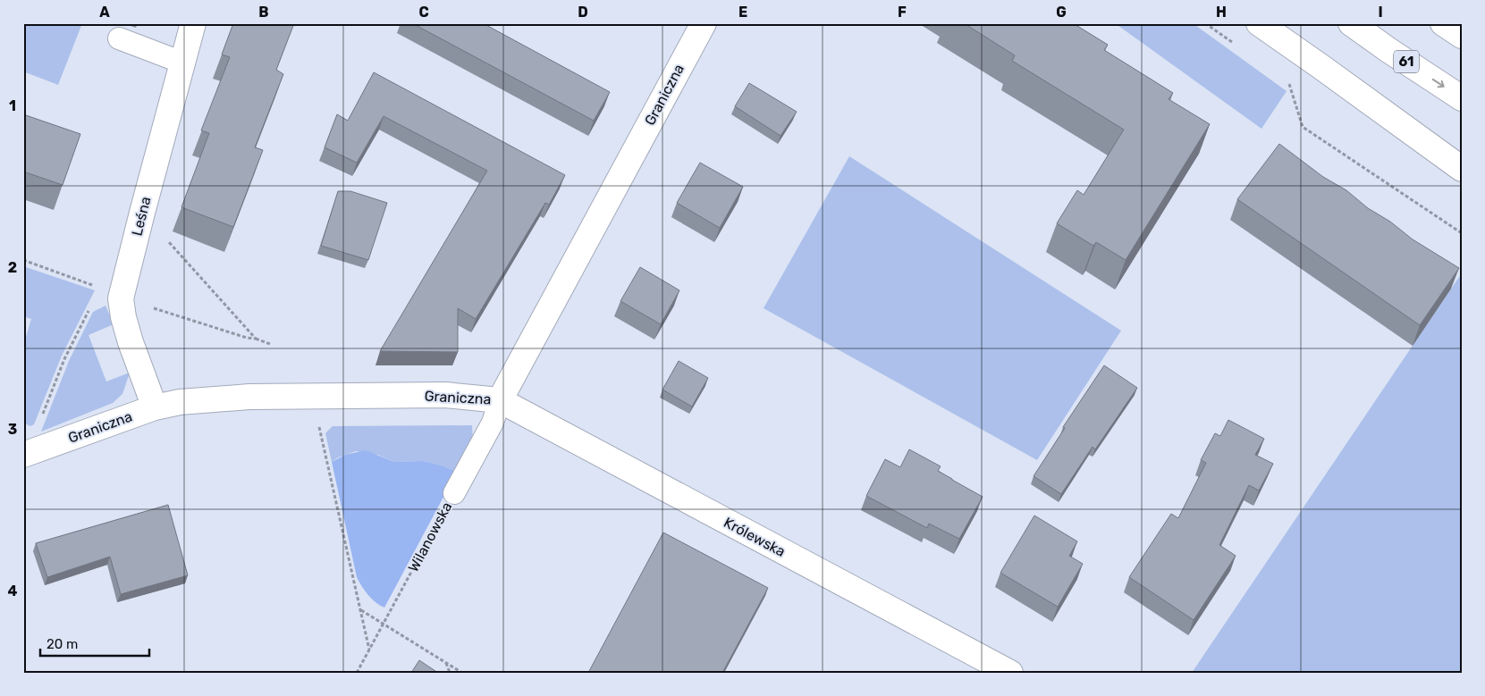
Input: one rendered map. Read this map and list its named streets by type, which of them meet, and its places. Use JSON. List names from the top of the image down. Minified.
{"streets":{"street":["61","Graniczna","Leśna","Królewska"],"lane":["Wilanowska"]},"crossings":[["Graniczna","Leśna"],["Graniczna","Wilanowska"],["Graniczna","Królewska"],["Wilanowska","Królewska"]],"scale_bar":"20 m","grid":{"columns":["A","B","C","D","E","F","G","H","I"],"rows":["1","2","3","4"]}}
